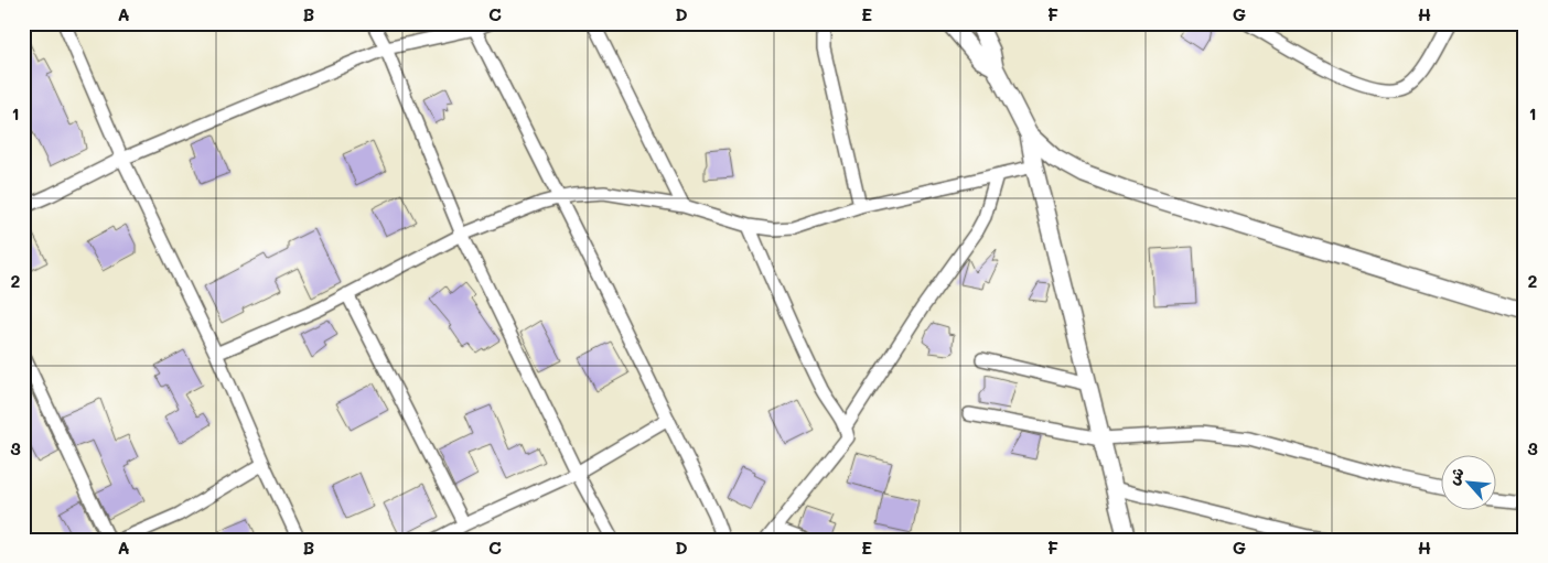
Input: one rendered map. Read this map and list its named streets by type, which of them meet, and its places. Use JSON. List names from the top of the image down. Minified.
{"north":"top left","grid":{"columns":["A","B","C","D","E","F","G","H"],"rows":["1","2","3"]}}
